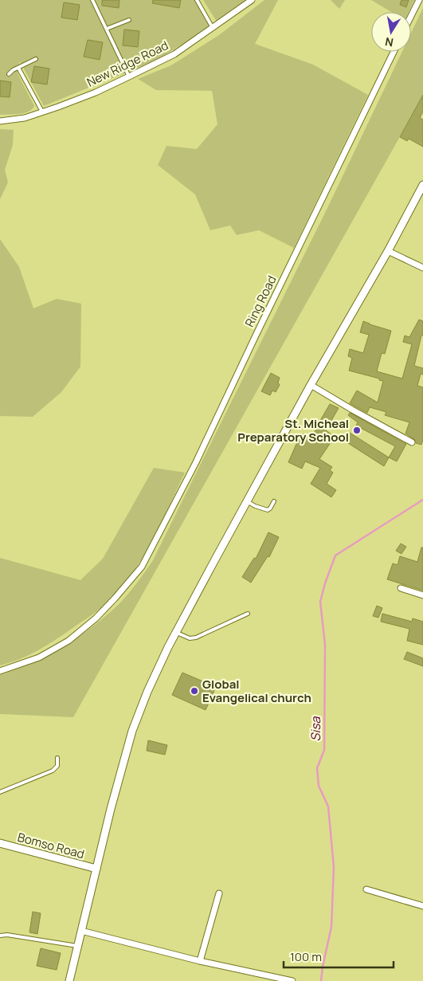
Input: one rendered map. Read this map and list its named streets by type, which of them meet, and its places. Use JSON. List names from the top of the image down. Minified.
{"streets":{"street":["New Ridge Road","Ring Road","Bomso Road"]},"water":["Sisa"],"places":["St. Micheal Preparatory School","Global Evangelical church"],"scale_bar":"100 m","north":"bottom"}
